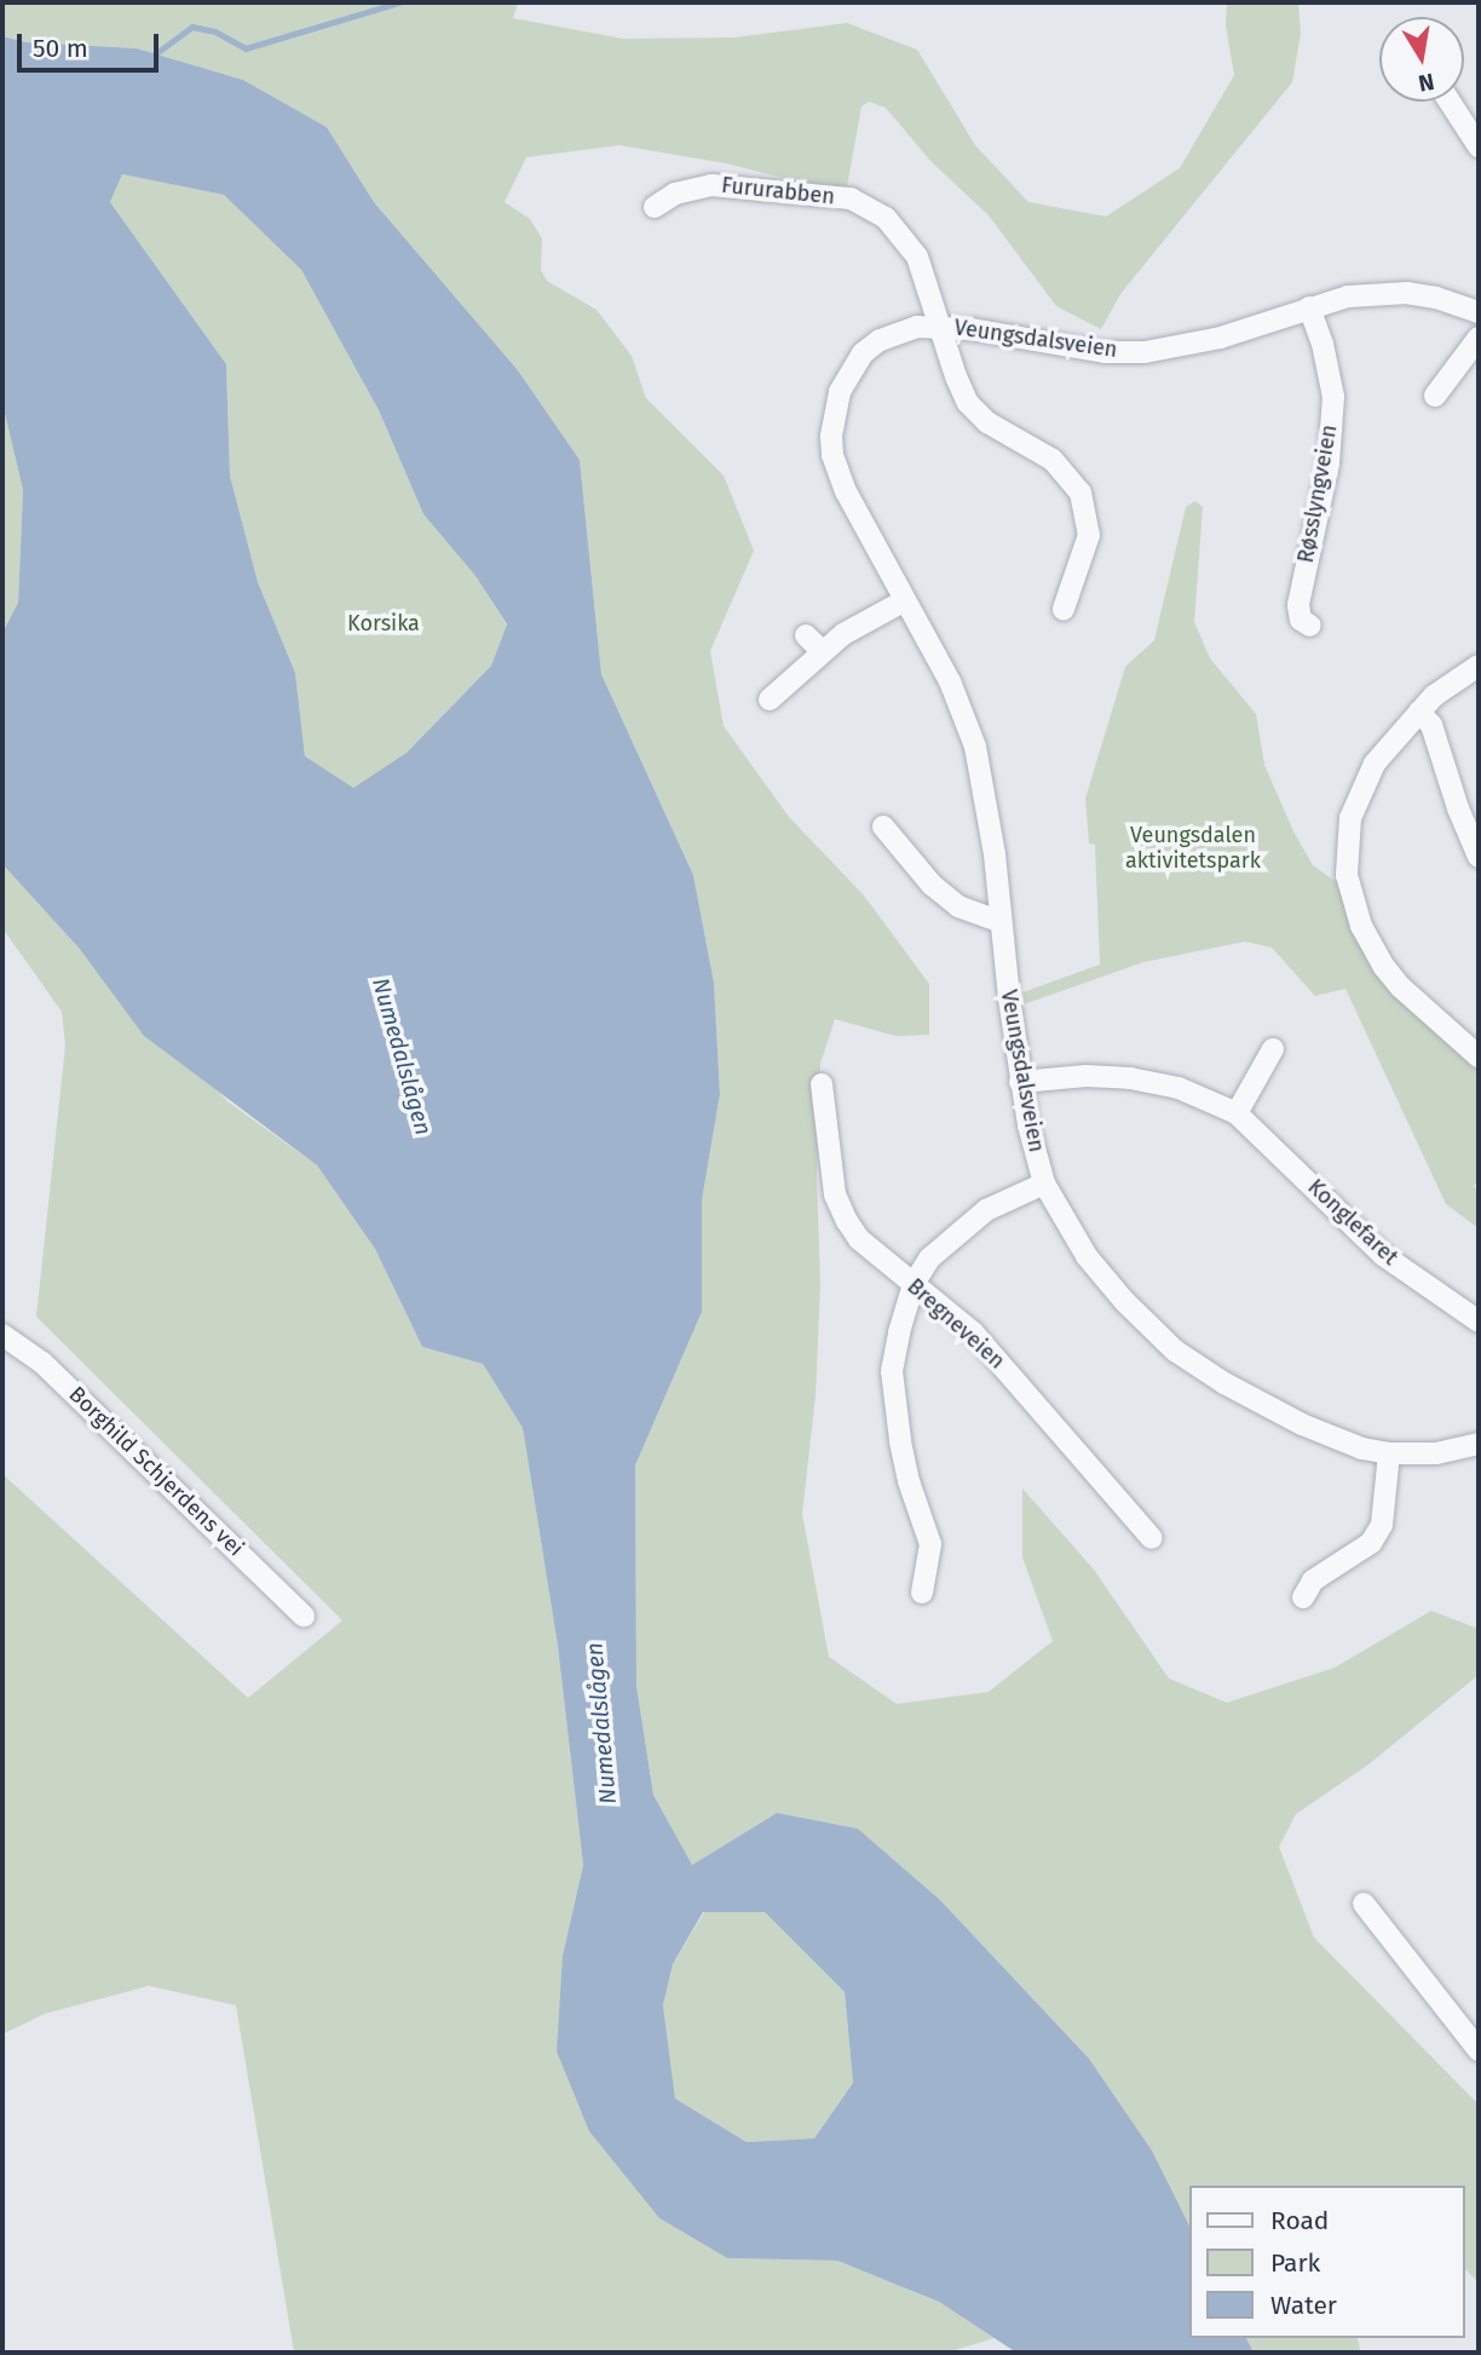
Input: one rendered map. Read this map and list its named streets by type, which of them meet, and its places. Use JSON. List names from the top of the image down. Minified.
{"streets":{"street":["Fururabben","Veungsdalsveien","Røsslyngveien","Konglefaret","Bregneveien","Borghild Schjerdens vei"]},"crossings":[["Fururabben","Veungsdalsveien"],["Veungsdalsveien","Røsslyngveien"],["Veungsdalsveien","Konglefaret"]],"water":["Numedalslågen"],"parks":["Korsika","Veungsdalen aktivitetspark"],"legend":["Road","Park","Water"],"scale_bar":"50 m","north":"bottom"}
